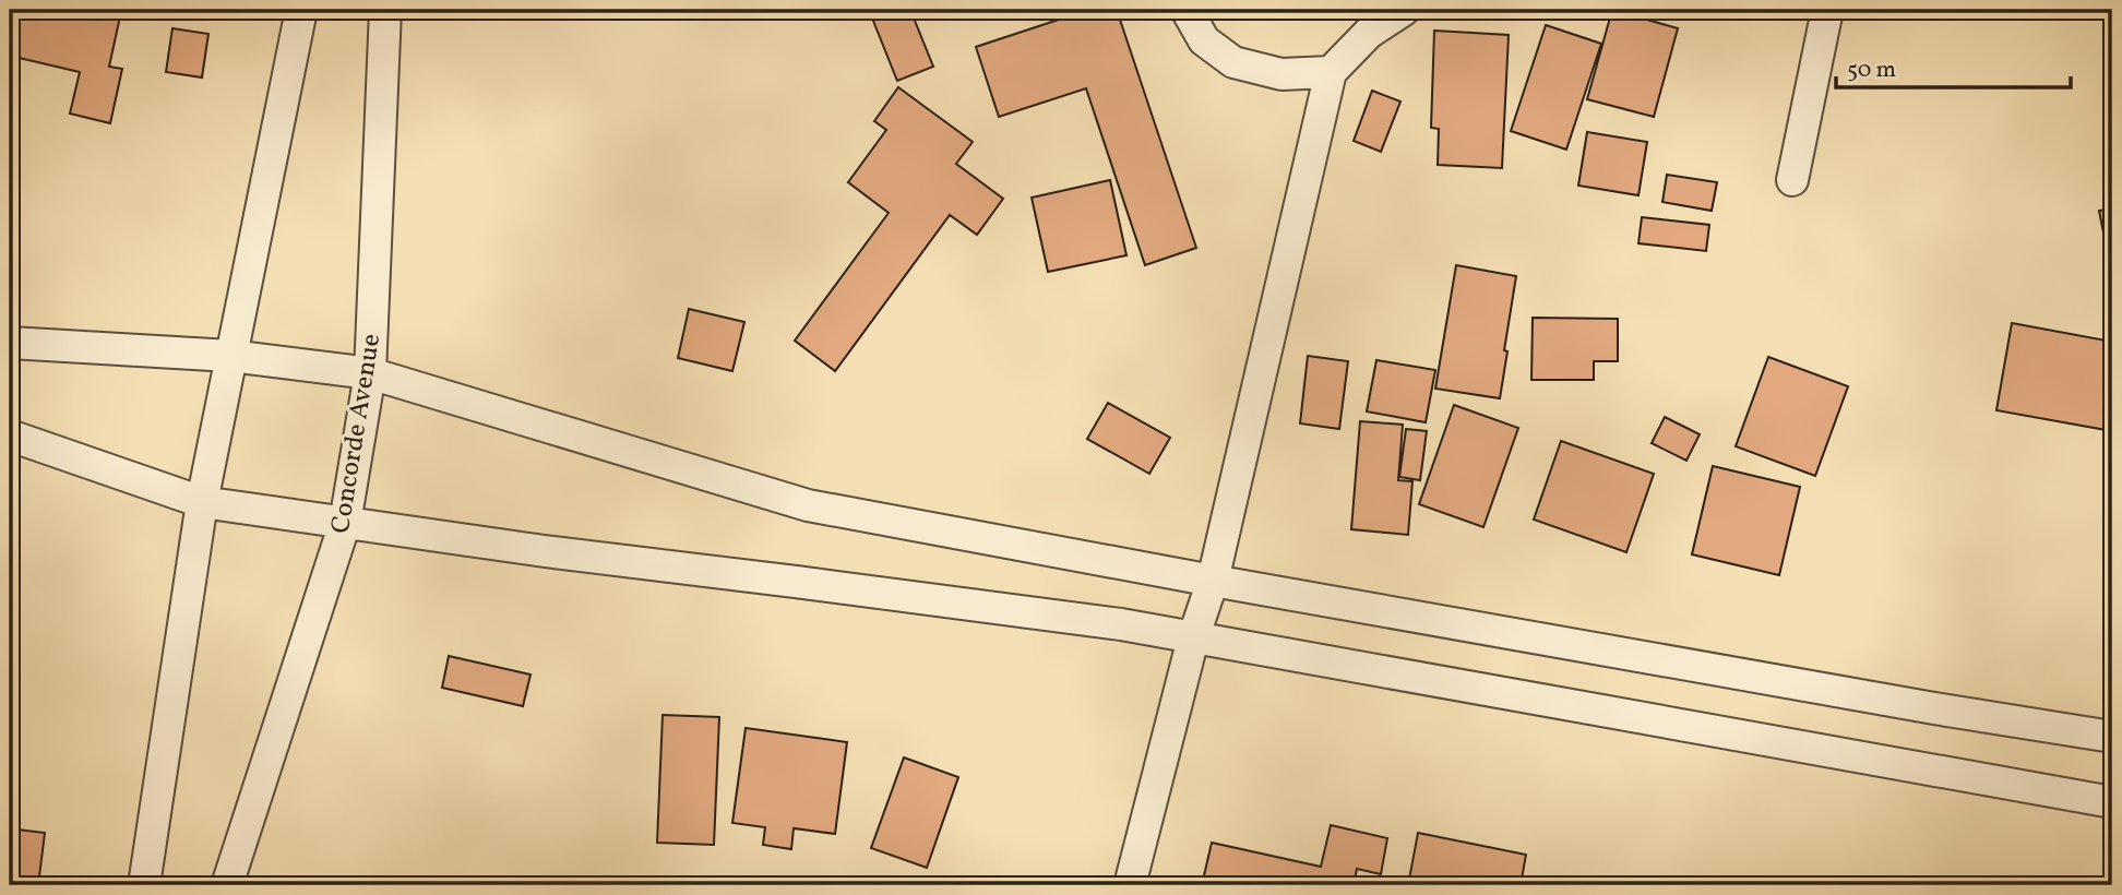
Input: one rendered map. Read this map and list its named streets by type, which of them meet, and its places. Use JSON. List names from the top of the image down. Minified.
{"streets":{"street":["Concorde Avenue"]},"scale_bar":"50 m"}
